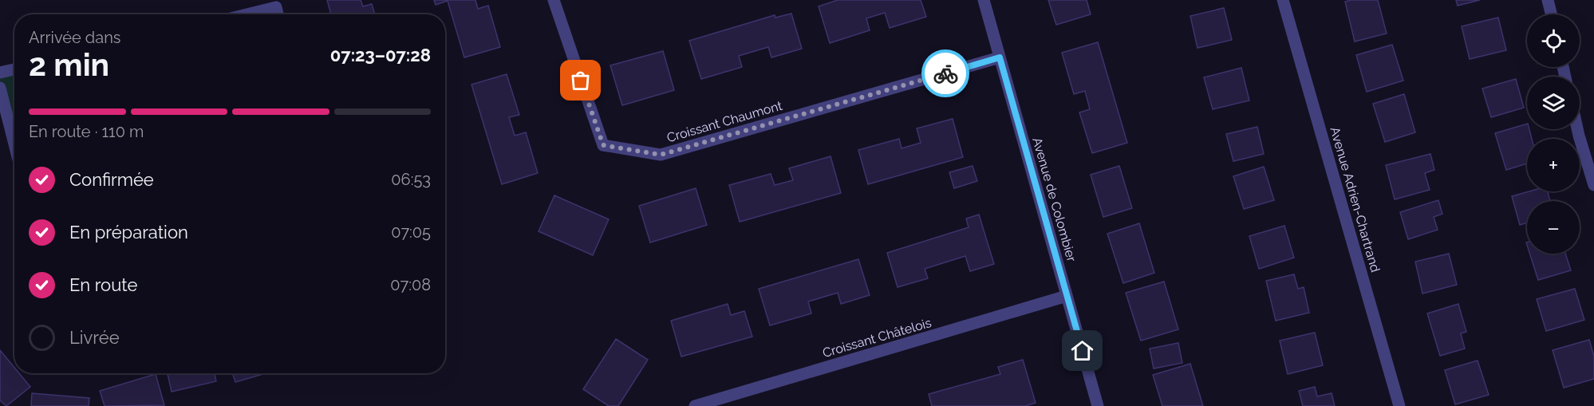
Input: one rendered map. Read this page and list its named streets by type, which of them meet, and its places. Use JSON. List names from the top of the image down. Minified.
{"streets":{"street":["Croissant Chaumont","Avenue de Colombier","Avenue Adrien-Chartrand","Croissant Châtelois"]},"crossings":[["Croissant Chaumont","Avenue de Colombier"],["Avenue de Colombier","Croissant Châtelois"]],"page":{"map_buttons":["+","−"],"heading":["2 min","Arrivée dans","07:23–07:28"],"bar":"En route · 110 m","list":[["Confirmée","06:53"],["En préparation","07:05"],["En route","07:08"],"Livrée"]}}
